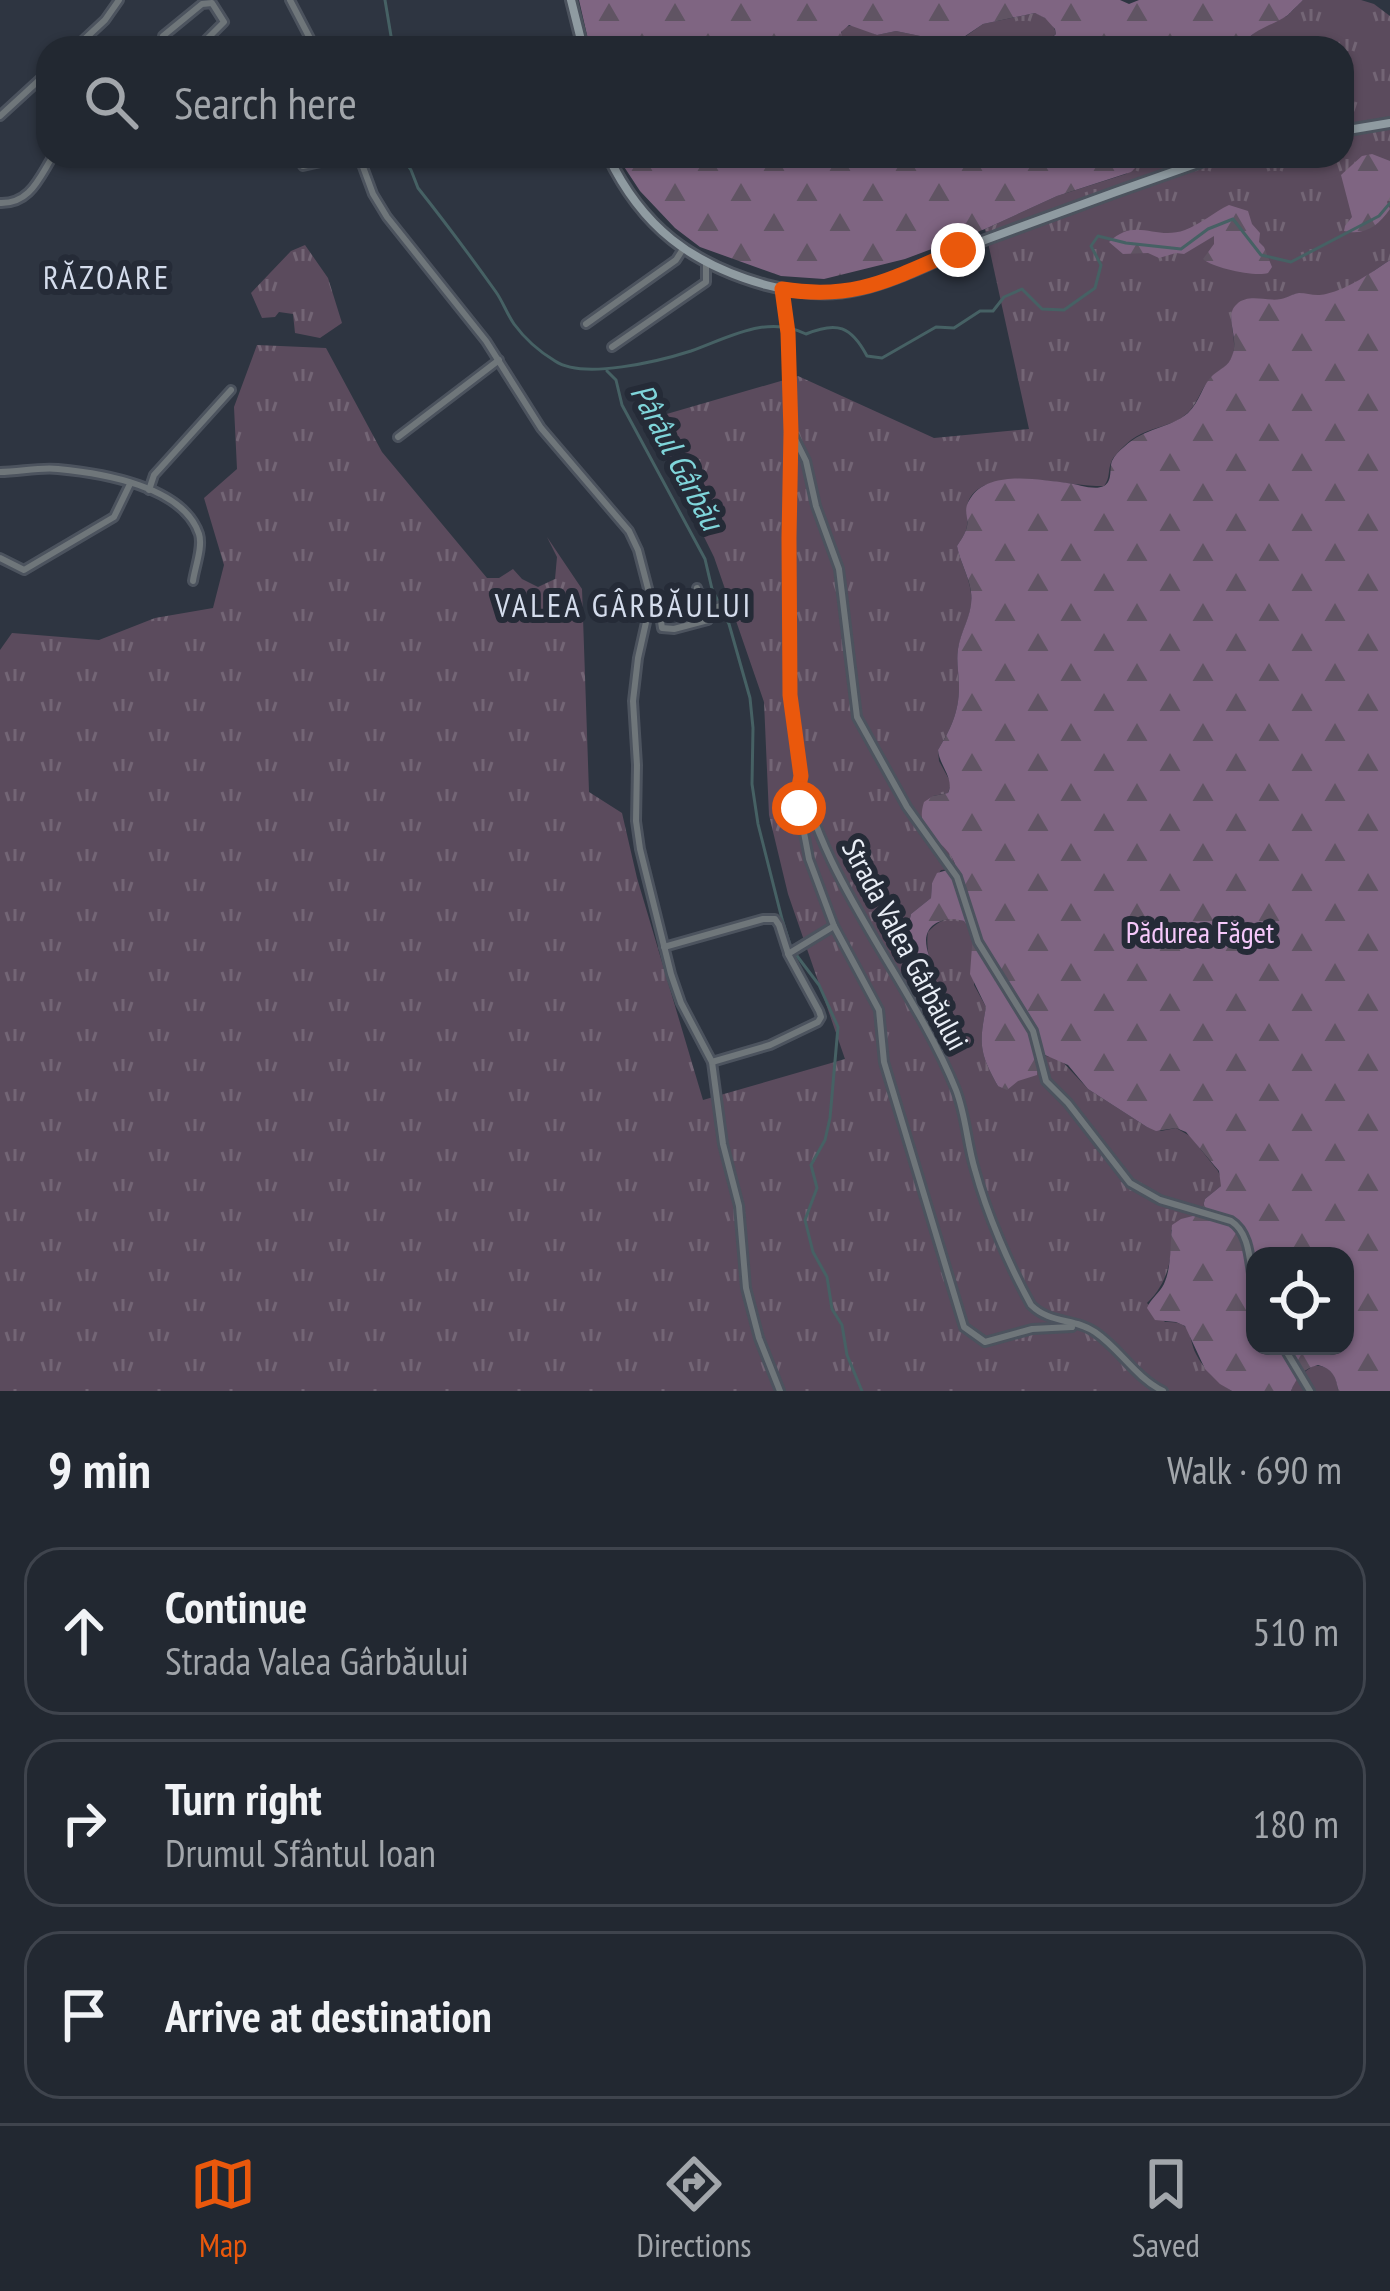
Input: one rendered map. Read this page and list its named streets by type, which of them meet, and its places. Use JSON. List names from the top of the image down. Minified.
{"streets":{"street":["Strada Valea Gârbăului"]},"districts":["RĂZOARE","VALEA GÂRBĂULUI"],"water":["Pârâul Gârbău"],"parks":["Pădurea Făget"],"page":{"search":"Search here","heading":["9 min","Walk · 690 m"],"list":[["Continue","Strada Valea Gârbăului","510 m"],["Turn right","Drumul Sfântul Ioan","180 m"],"Arrive at destination"],"nav":["Map","Directions","Saved"]}}
